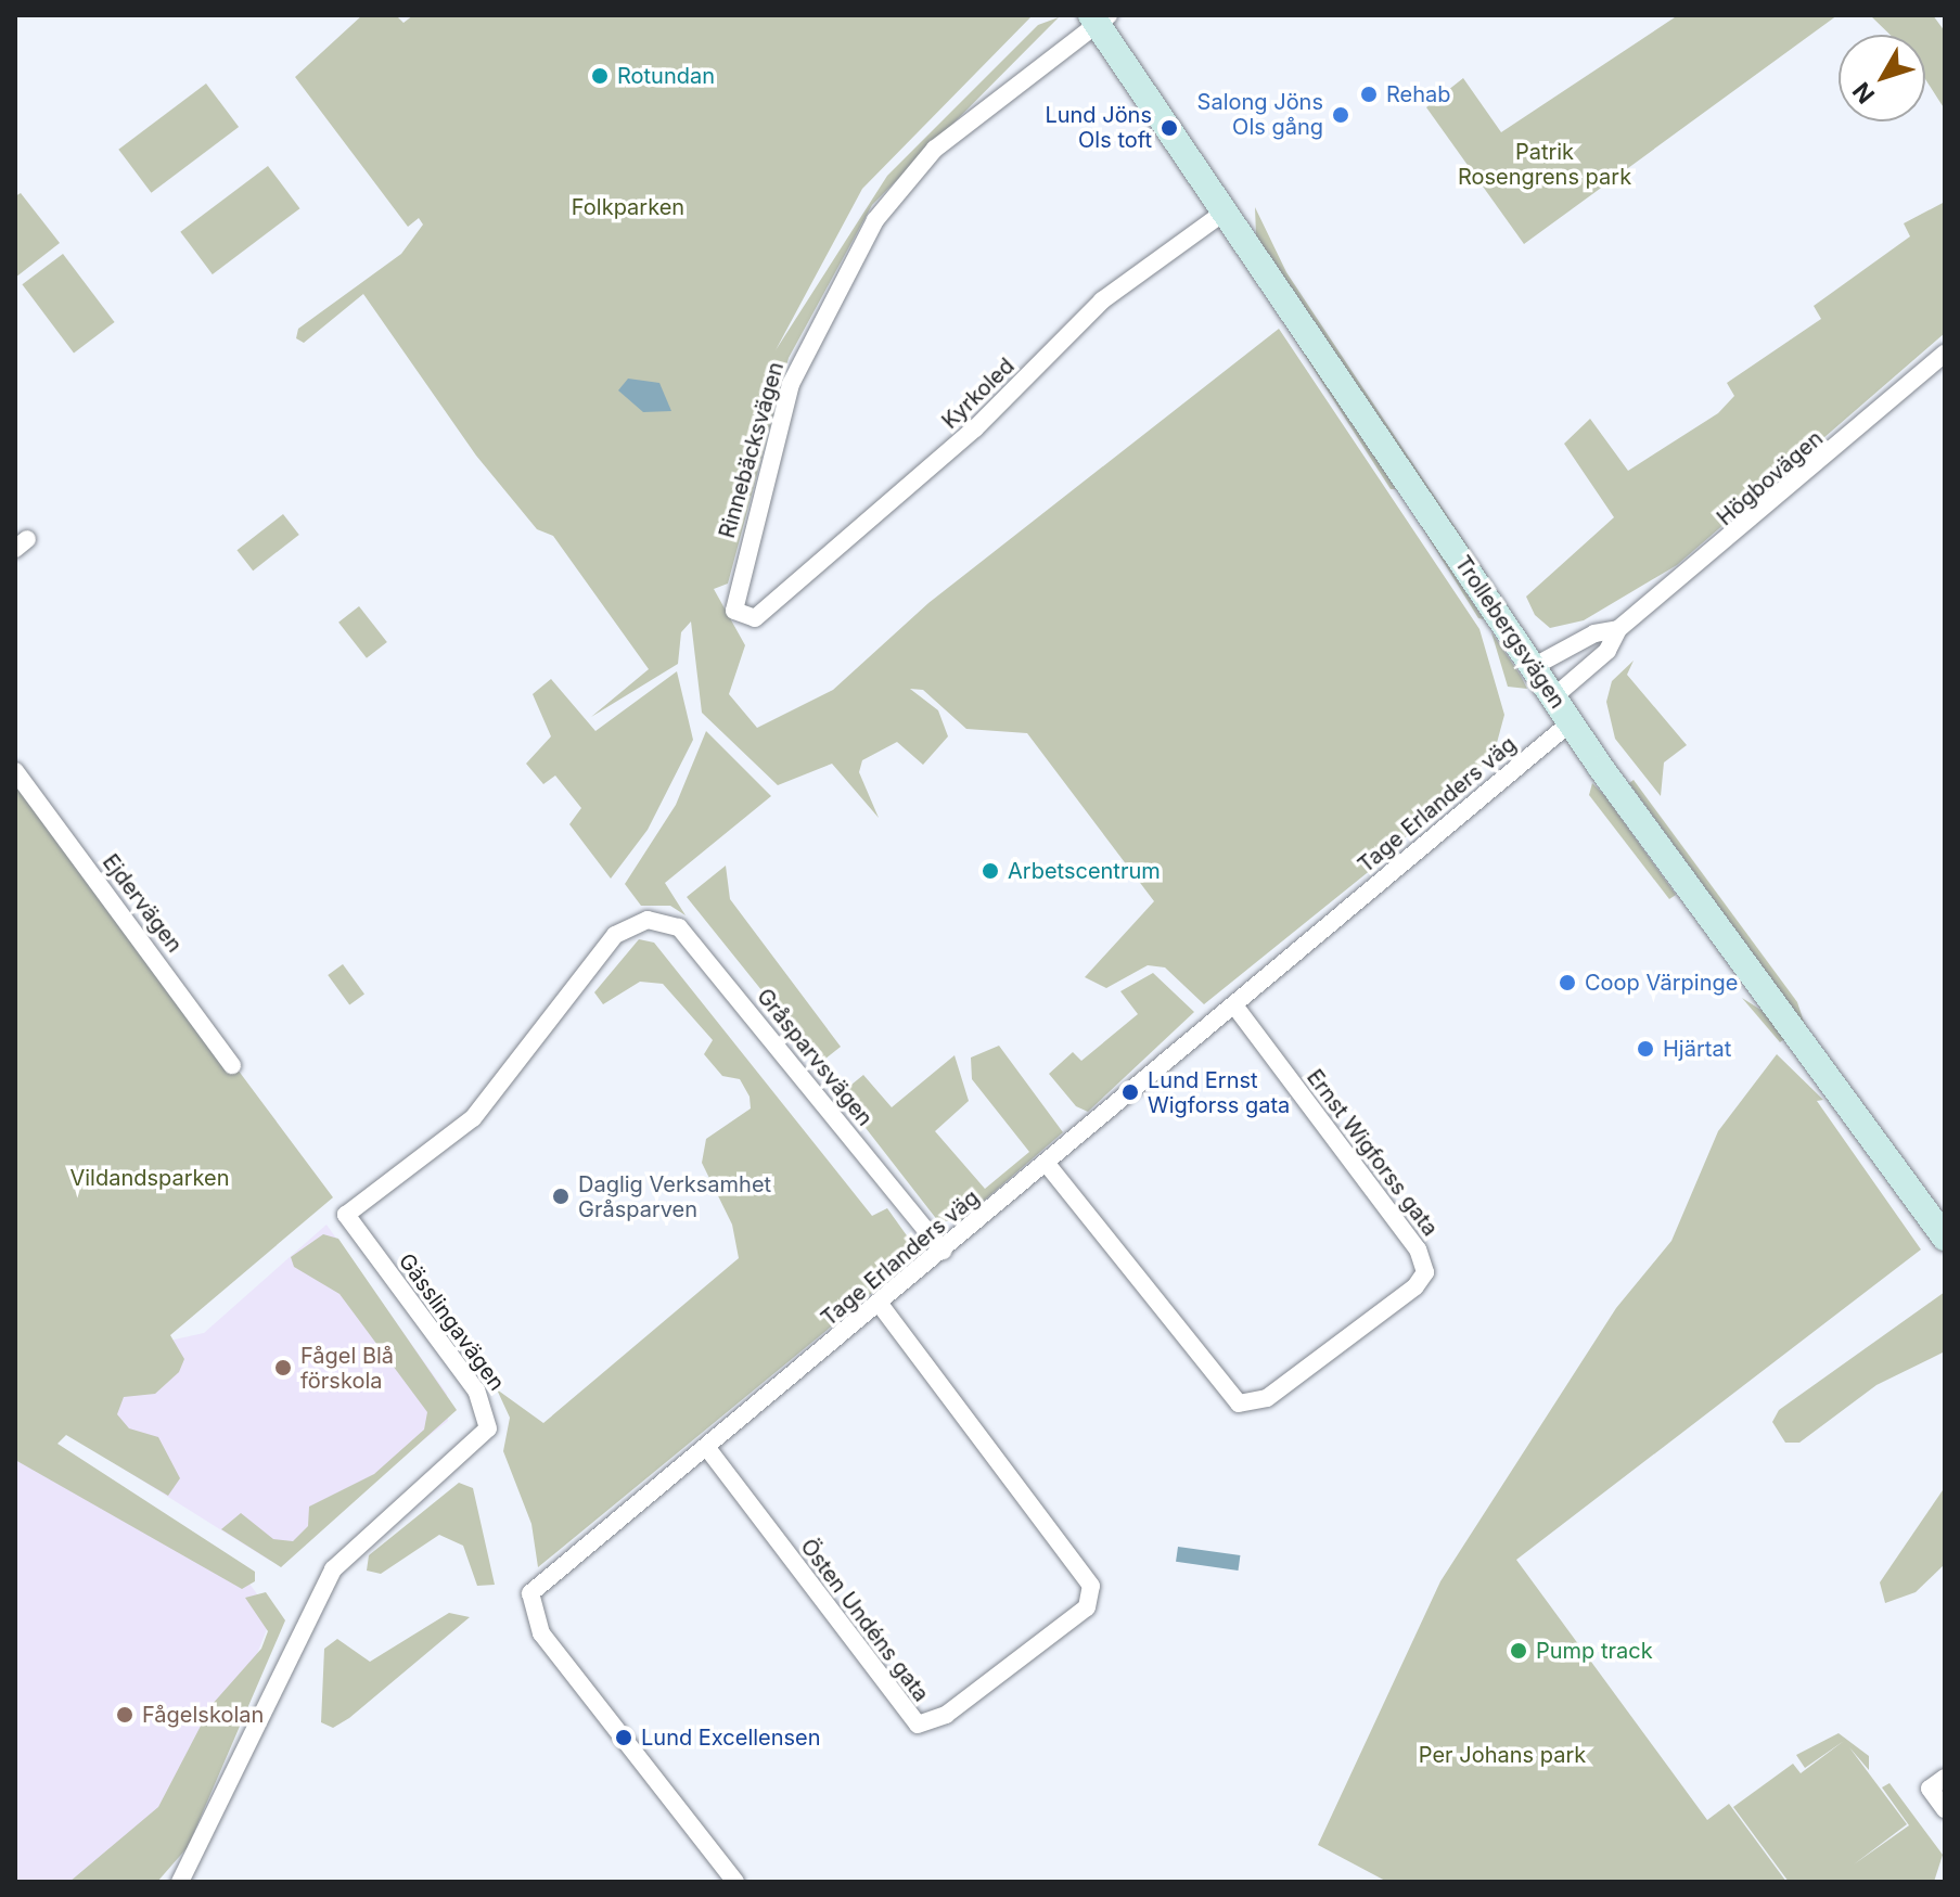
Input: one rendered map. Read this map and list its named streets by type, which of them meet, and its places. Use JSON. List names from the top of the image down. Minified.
{"streets":{"street":["Kyrkoled","Rinnebäcksvägen","Högbovägen","Trollebergsvägen","Tage Erlanders väg","Ejdervägen","Gråsparvsvägen","Ernst Wigforss gata","Gässlingavägen","Östen Undéns gata"]},"crossings":[["Kyrkoled","Rinnebäcksvägen"],["Kyrkoled","Trollebergsvägen"],["Rinnebäcksvägen","Trollebergsvägen"],["Högbovägen","Trollebergsvägen"],["Trollebergsvägen","Tage Erlanders väg"],["Tage Erlanders väg","Gråsparvsvägen"],["Tage Erlanders väg","Ernst Wigforss gata"],["Tage Erlanders väg","Östen Undéns gata"],["Gråsparvsvägen","Gässlingavägen"]],"parks":["Patrik Rosengrens park","Folkparken","Vildandsparken","Per Johans park"],"places":["Rotundan","Rehab","Salong Jöns Ols gång","Lund Jöns Ols toft","Arbetscentrum","Coop Värpinge","Hjärtat","Lund Ernst Wigforss gata","Daglig Verksamhet Gråsparven","Fågel Blå förskola","Pump track","Fågelskolan","Lund Excellensen"],"north":"bottom left"}
